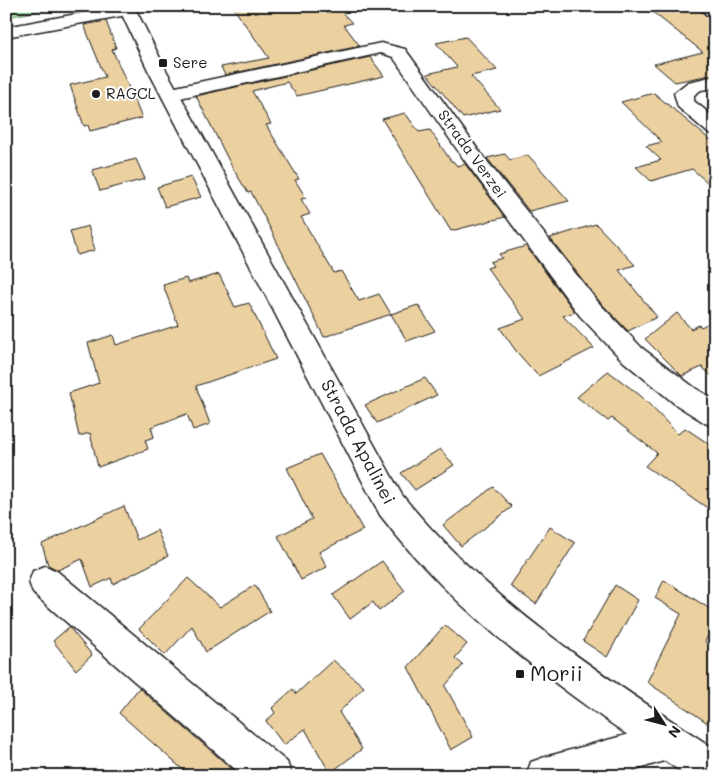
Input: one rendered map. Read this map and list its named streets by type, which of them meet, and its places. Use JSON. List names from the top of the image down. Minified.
{"streets":{"street":["Strada Verzei","Strada Apalinei"]},"crossings":[["Strada Verzei","Strada Apalinei"]],"places":{"transit":["Sere","Morii"],"other":["RAGCL"]},"north":"bottom right"}
